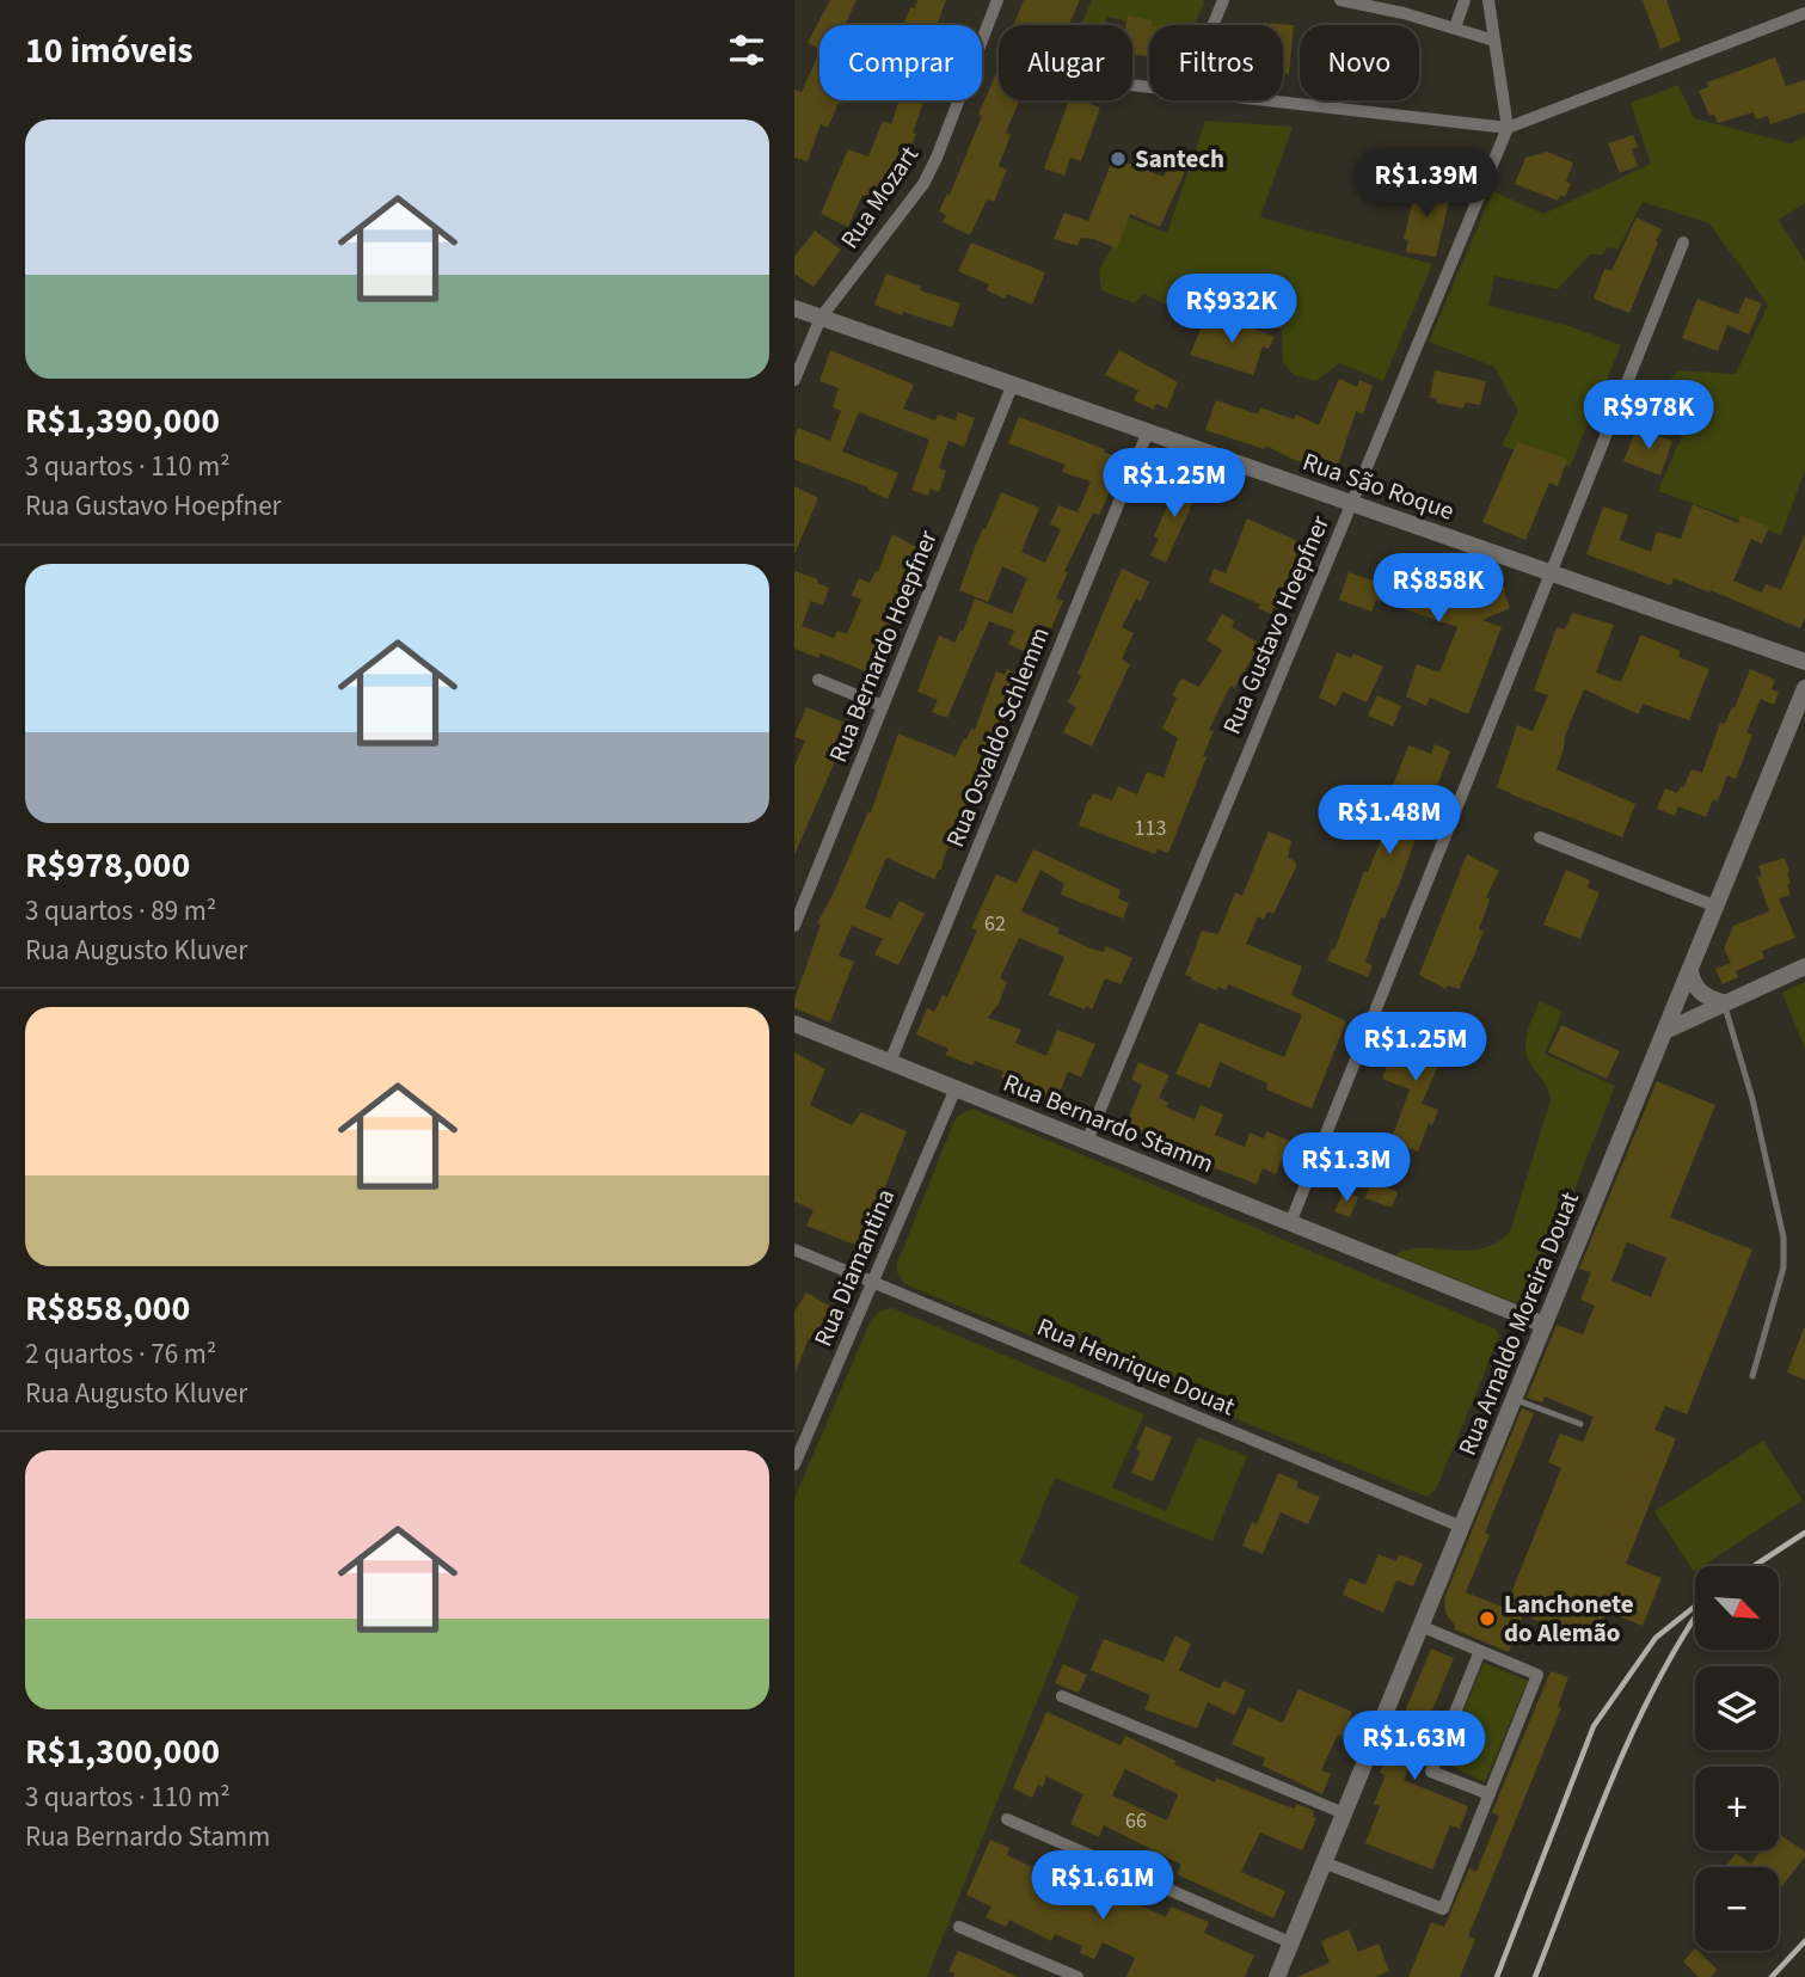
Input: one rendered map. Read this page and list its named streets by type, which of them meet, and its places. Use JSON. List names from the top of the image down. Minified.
{"streets":{"street":["Rua Mozart","Rua São Roque","Rua Gustavo Hoepfner","Rua Bernardo Hoepfner","Rua Osvaldo Schlemm","Rua Bernardo Stamm","Rua Diamantina","Rua Arnaldo Moreira Douat","Rua Henrique Douat"]},"crossings":[["Rua Mozart","Rua São Roque"],["Rua São Roque","Rua Gustavo Hoepfner"],["Rua São Roque","Rua Bernardo Hoepfner"],["Rua São Roque","Rua Osvaldo Schlemm"],["Rua Gustavo Hoepfner","Rua Bernardo Stamm"],["Rua Osvaldo Schlemm","Rua Bernardo Stamm"],["Rua Bernardo Stamm","Rua Diamantina"],["Rua Bernardo Stamm","Rua Arnaldo Moreira Douat"],["Rua Diamantina","Rua Henrique Douat"],["Rua Arnaldo Moreira Douat","Rua Henrique Douat"]],"places":["Santech","Lanchonete do Alemão"],"house_numbers":["113","62","66"],"north":"bottom right","page":{"heading":"10 imóveis","chip":["Comprar","Alugar","Filtros","Novo"],"list":[{"name":"R$1,390,000","note":"3 quartos · 110 m² · Rua Gustavo Hoepfner"},{"name":"R$978,000","note":"3 quartos · 89 m² · Rua Augusto Kluver"},{"name":"R$858,000","note":"2 quartos · 76 m² · Rua Augusto Kluver"},{"name":"R$1,300,000","note":"3 quartos · 110 m² · Rua Bernardo Stamm"}],"price":["R$1.39M","R$932K","R$978K","R$1.25M","R$858K","R$1.48M","R$1.25M","R$1.3M","R$1.63M","R$1.61M"],"map_buttons":["+","−"]}}
